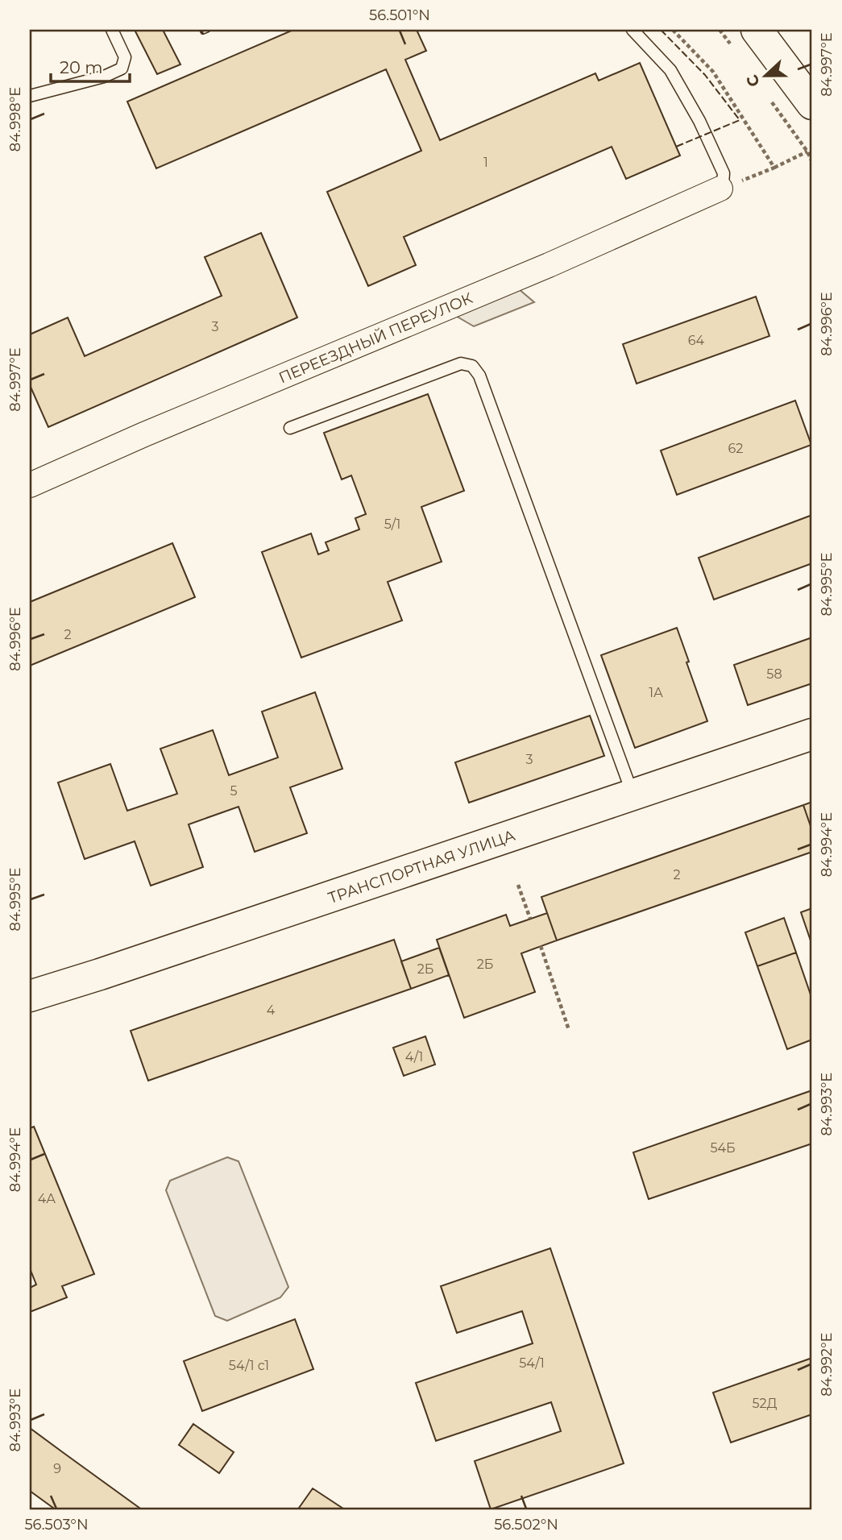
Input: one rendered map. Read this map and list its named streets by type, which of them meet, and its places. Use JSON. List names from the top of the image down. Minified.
{"streets":{"street":["ПЕРЕЕЗДНЫЙ ПЕРЕУЛОК","ТРАНСПОРТНАЯ УЛИЦА"]},"house_numbers":["1","3","64","62","5/1","2","58","1А","3","5","2","2Б","2Б","4","4/1","54Б","4А","54/1","54/1 с1","52Д","9"],"scale_bar":"20 m","north":"left","coordinates":["56.501°N","84.997°E","84.998°E","84.996°E","84.995°E","84.994°E","84.993°E","84.992°E","56.503°N","56.502°N"]}
